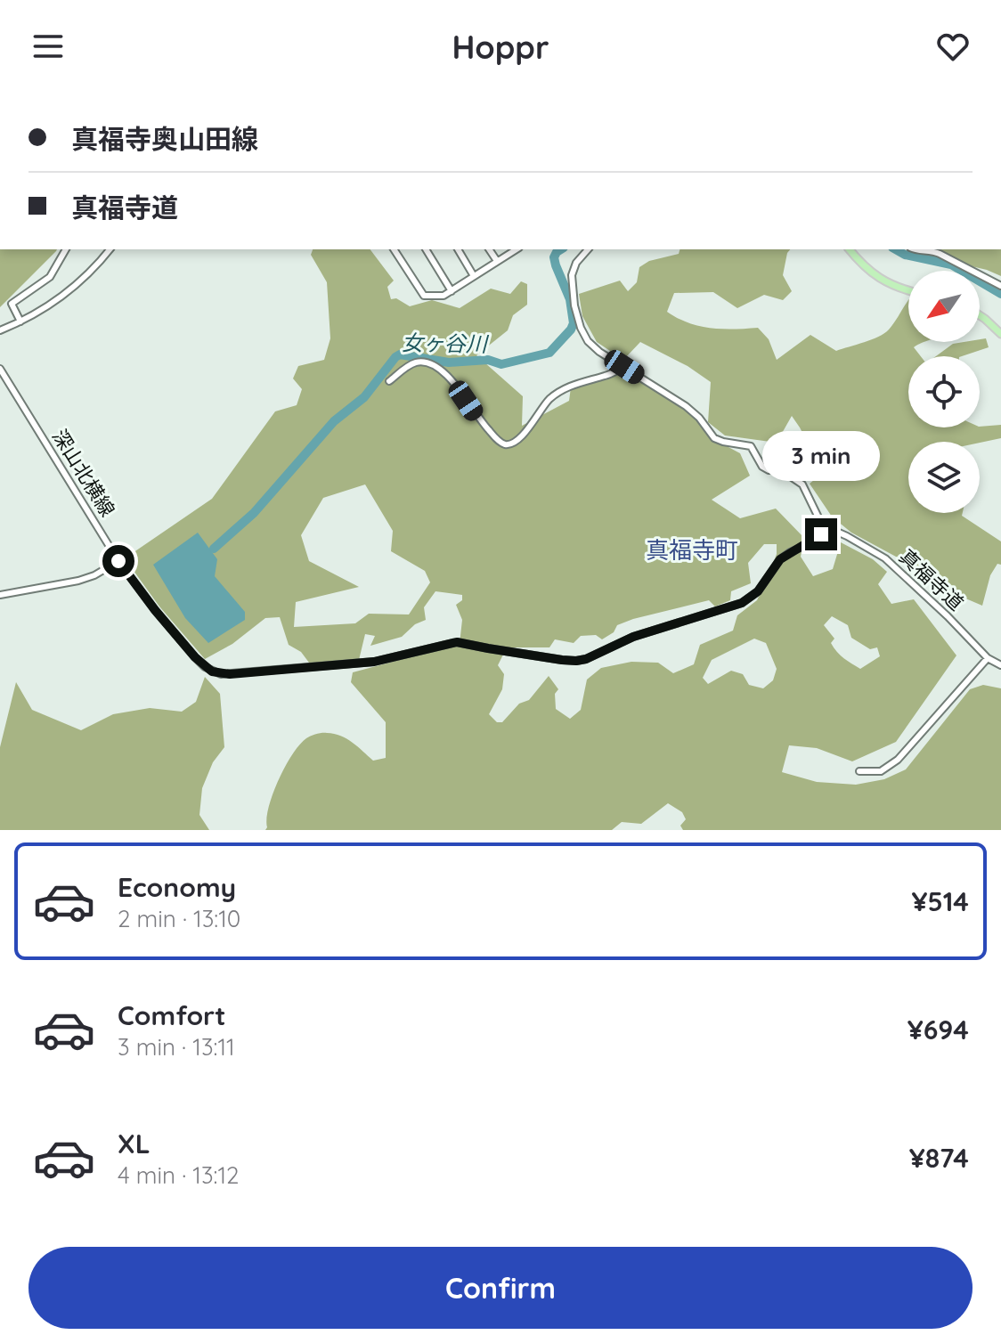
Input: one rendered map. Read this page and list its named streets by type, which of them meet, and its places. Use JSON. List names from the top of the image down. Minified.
{"streets":{"street":["深山北横線","真福寺道"]},"crossings":[["深山北横線","真福寺道"]],"districts":["真福寺町"],"water":["女ヶ谷川"],"north":"bottom left","page":{"header":"Hoppr","banner":["真福寺奥山田線","真福寺道"],"bubble":"3 min","list":[{"name":"Economy","note":"2 min · 13:10","value":"¥514"},{"name":"Comfort","note":"3 min · 13:11","value":"¥694"},{"name":"XL","note":"4 min · 13:12","value":"¥874"}],"buttons":"Confirm"}}
